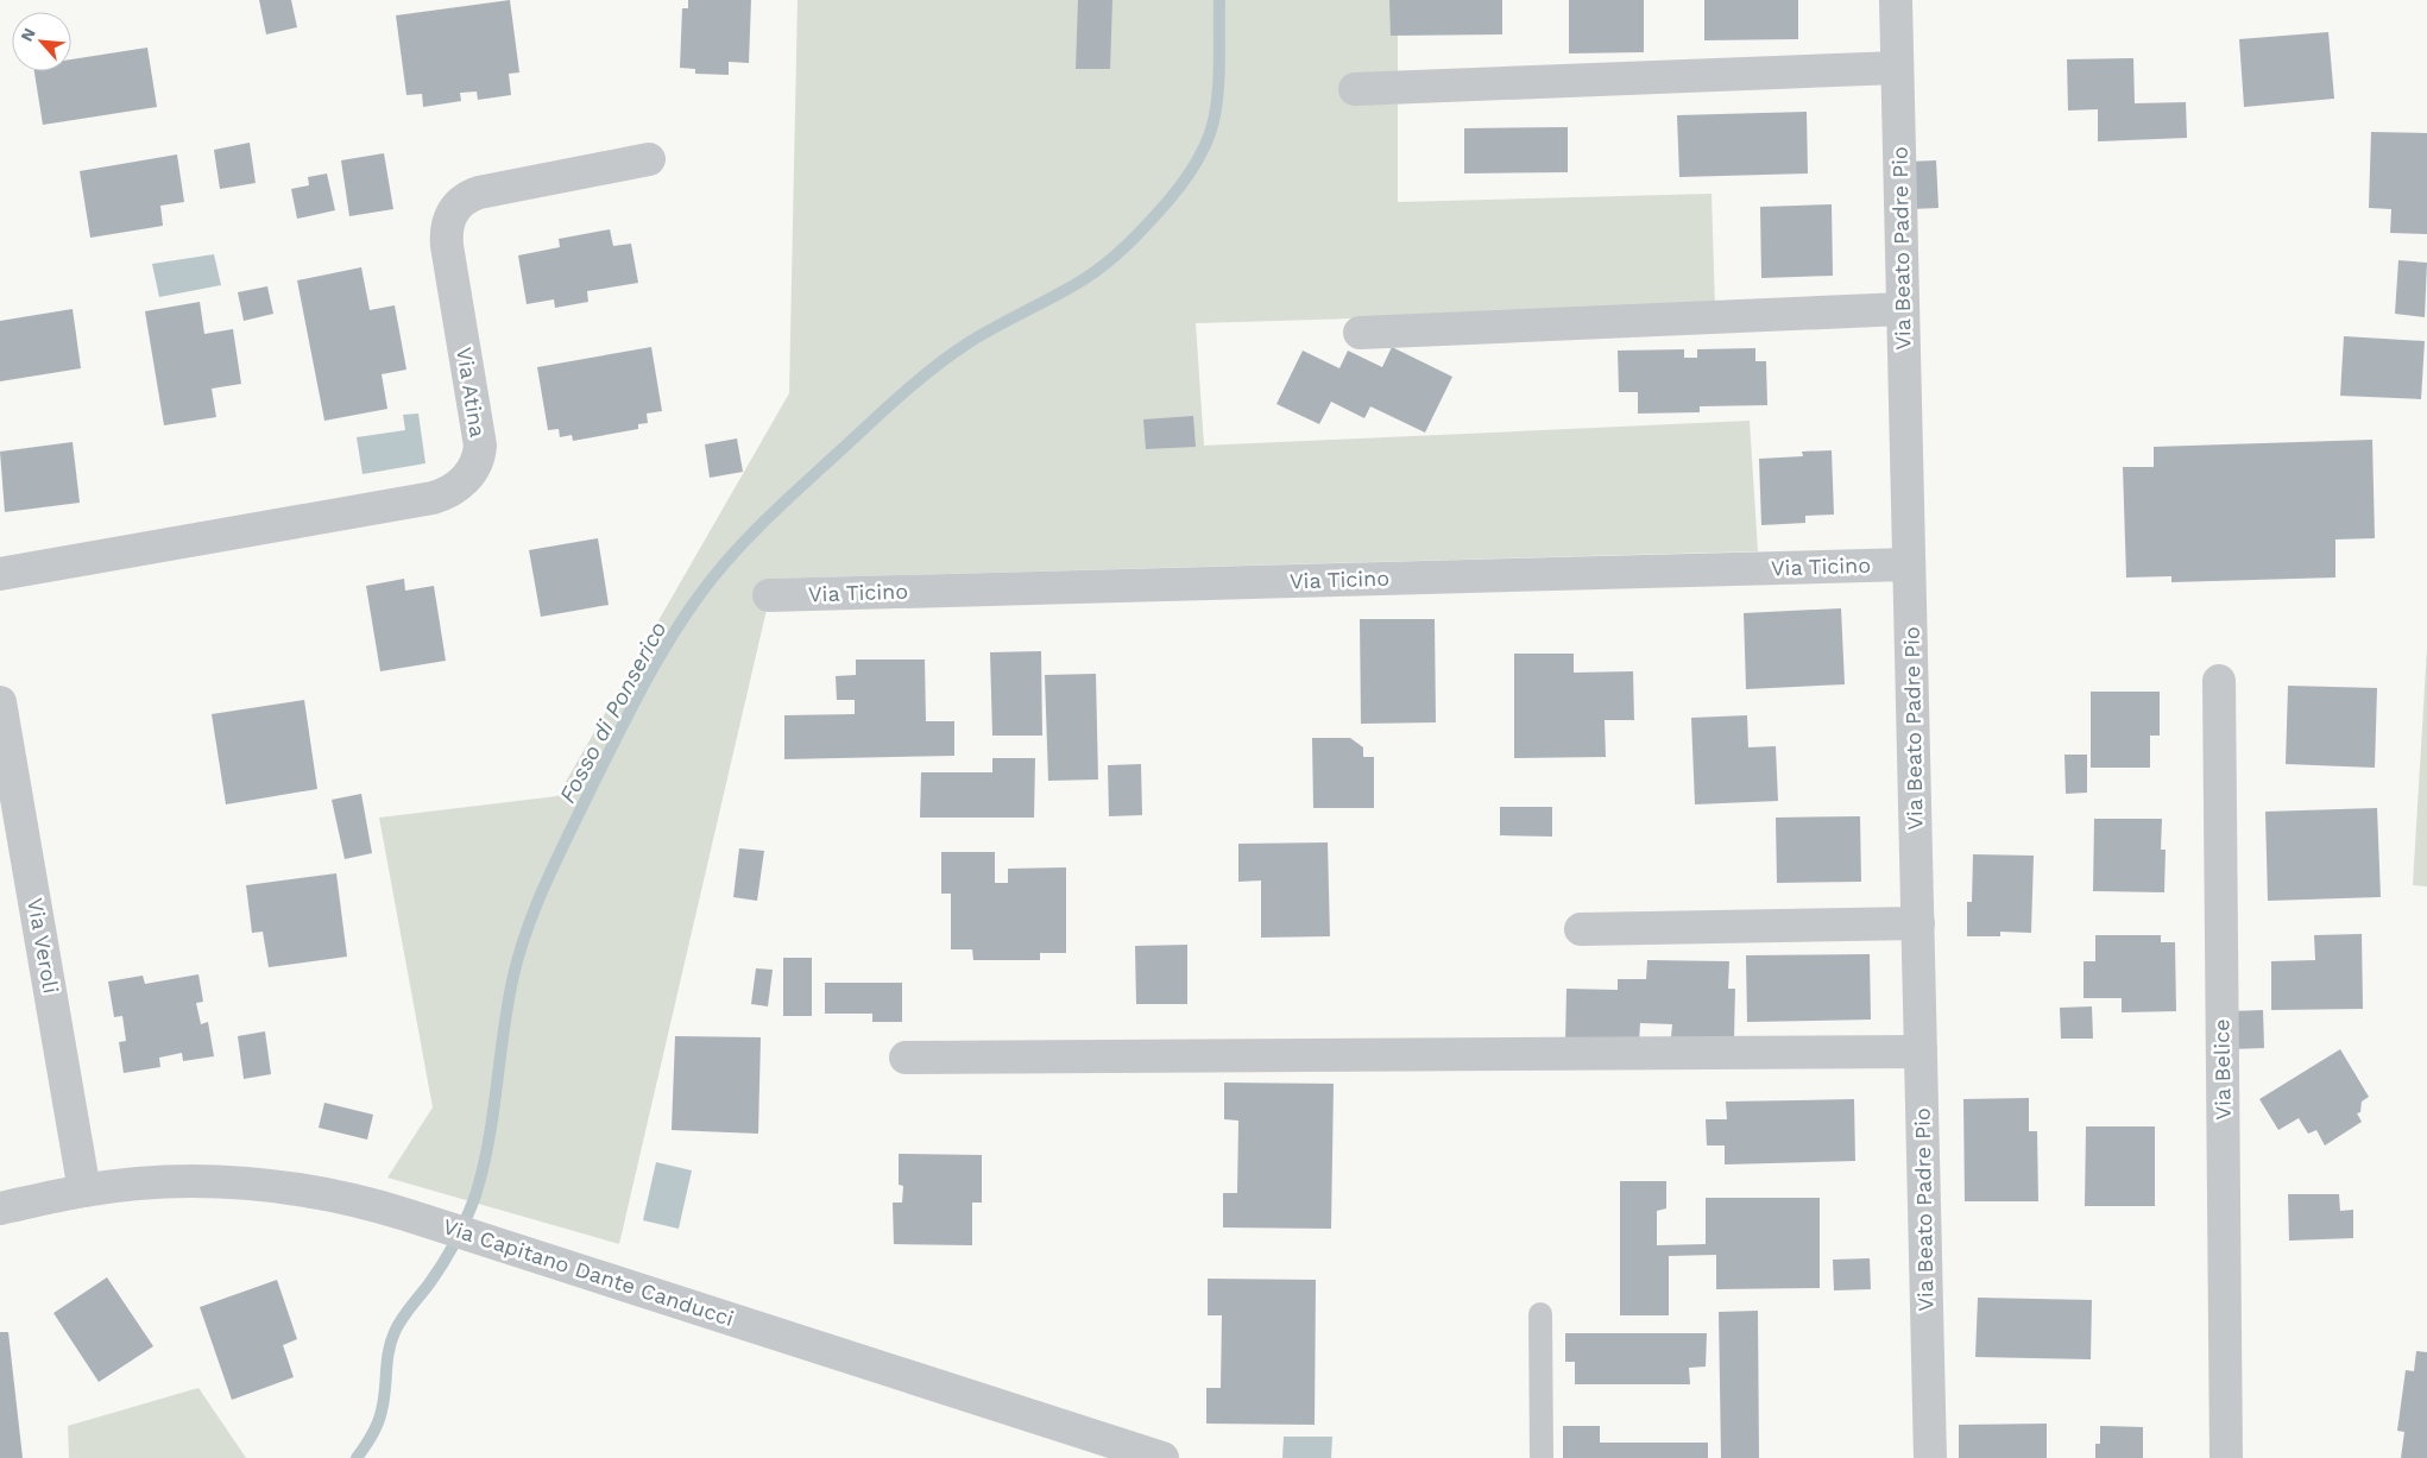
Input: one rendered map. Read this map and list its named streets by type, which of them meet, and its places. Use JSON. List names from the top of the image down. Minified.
{"streets":{"street":["Via Beato Padre Pio","Via Atina","Via Ticino","Via Veroli","Via Belice","Via Capitano Dante Canducci"]},"crossings":[["Via Beato Padre Pio","Via Ticino"],["Via Veroli","Via Capitano Dante Canducci"]],"water":["Fosso di Ponserico"],"north":"top left"}
